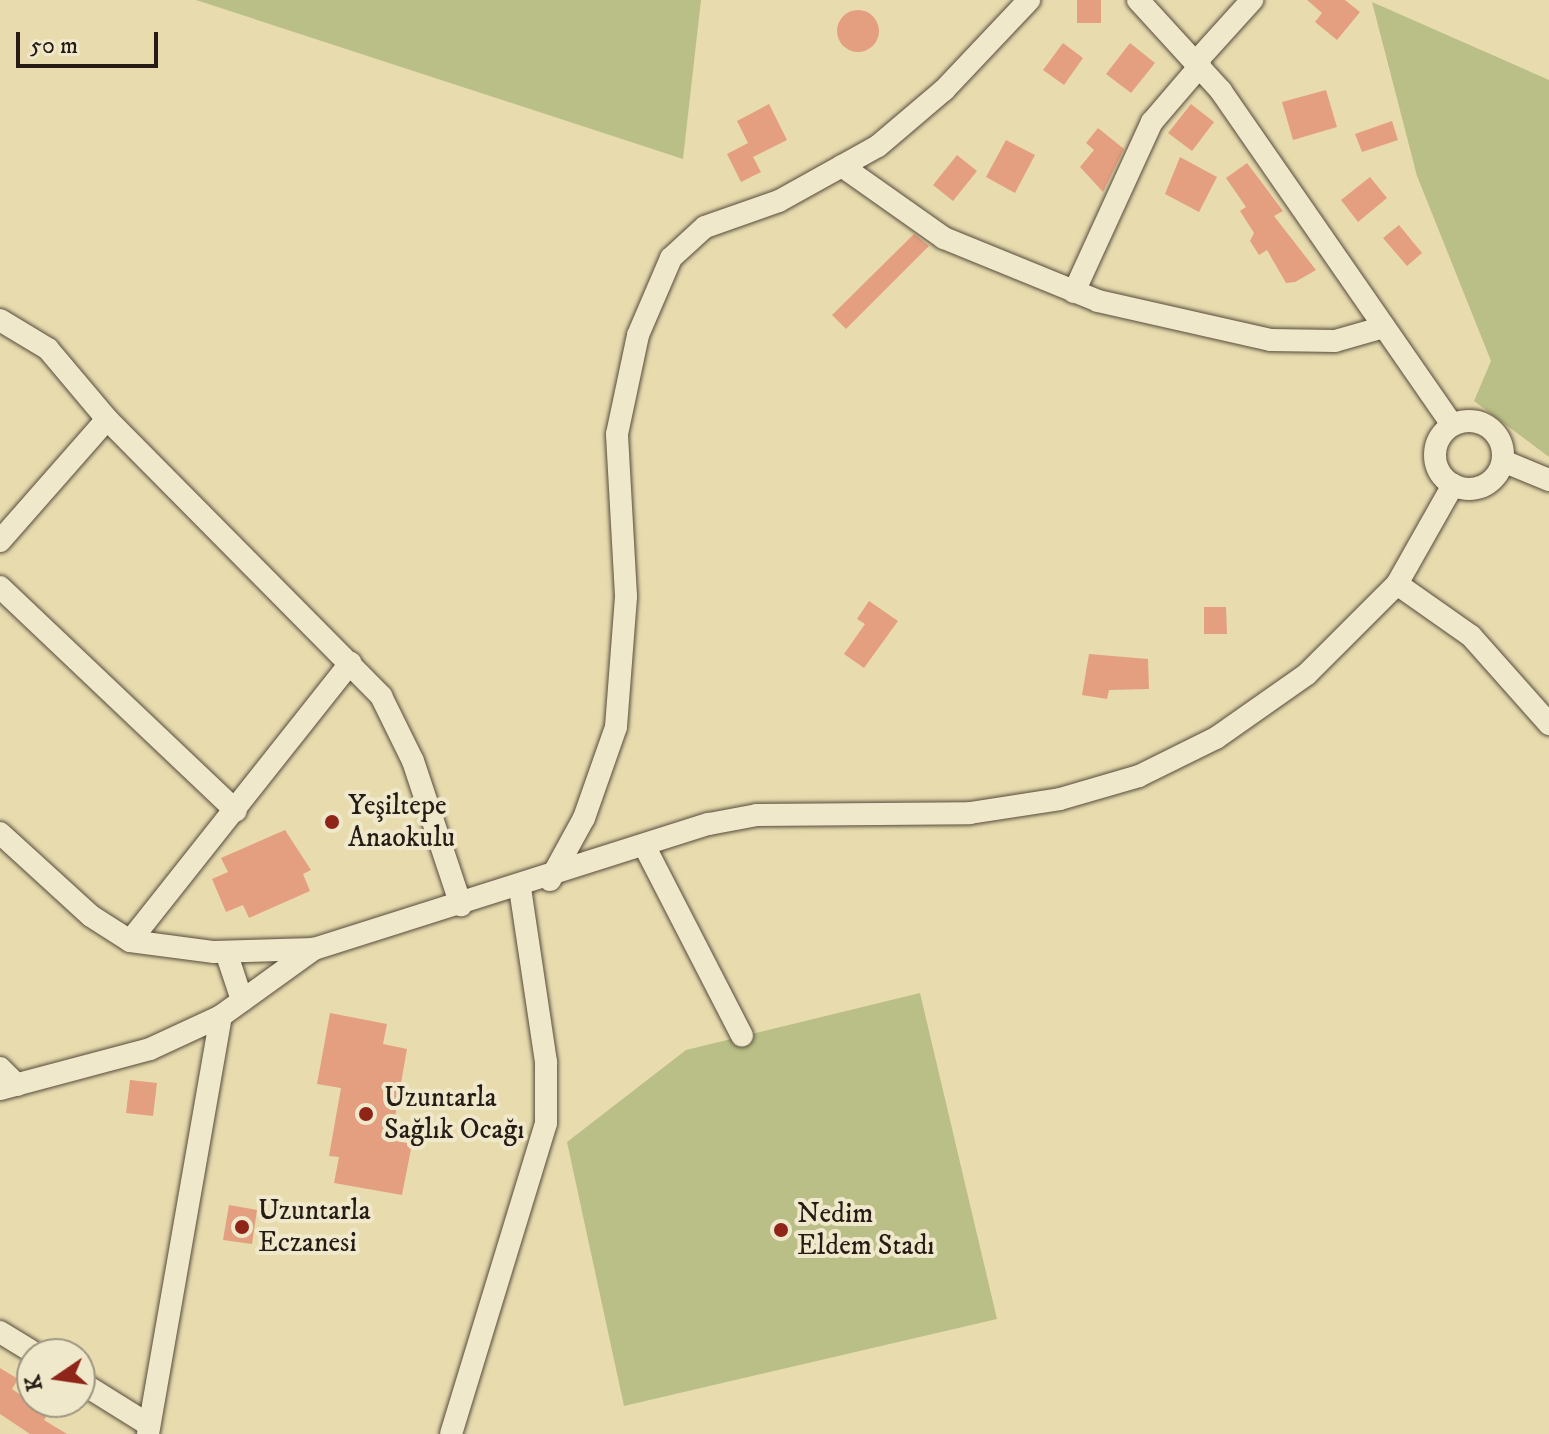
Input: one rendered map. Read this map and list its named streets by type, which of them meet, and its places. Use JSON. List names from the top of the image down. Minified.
{"places":["Yeşiltepe Anaokulu","Uzuntarla Sağlık Ocağı","Uzuntarla Eczanesi","Nedim Eldem Stadı"],"scale_bar":"50 m","north":"left"}
